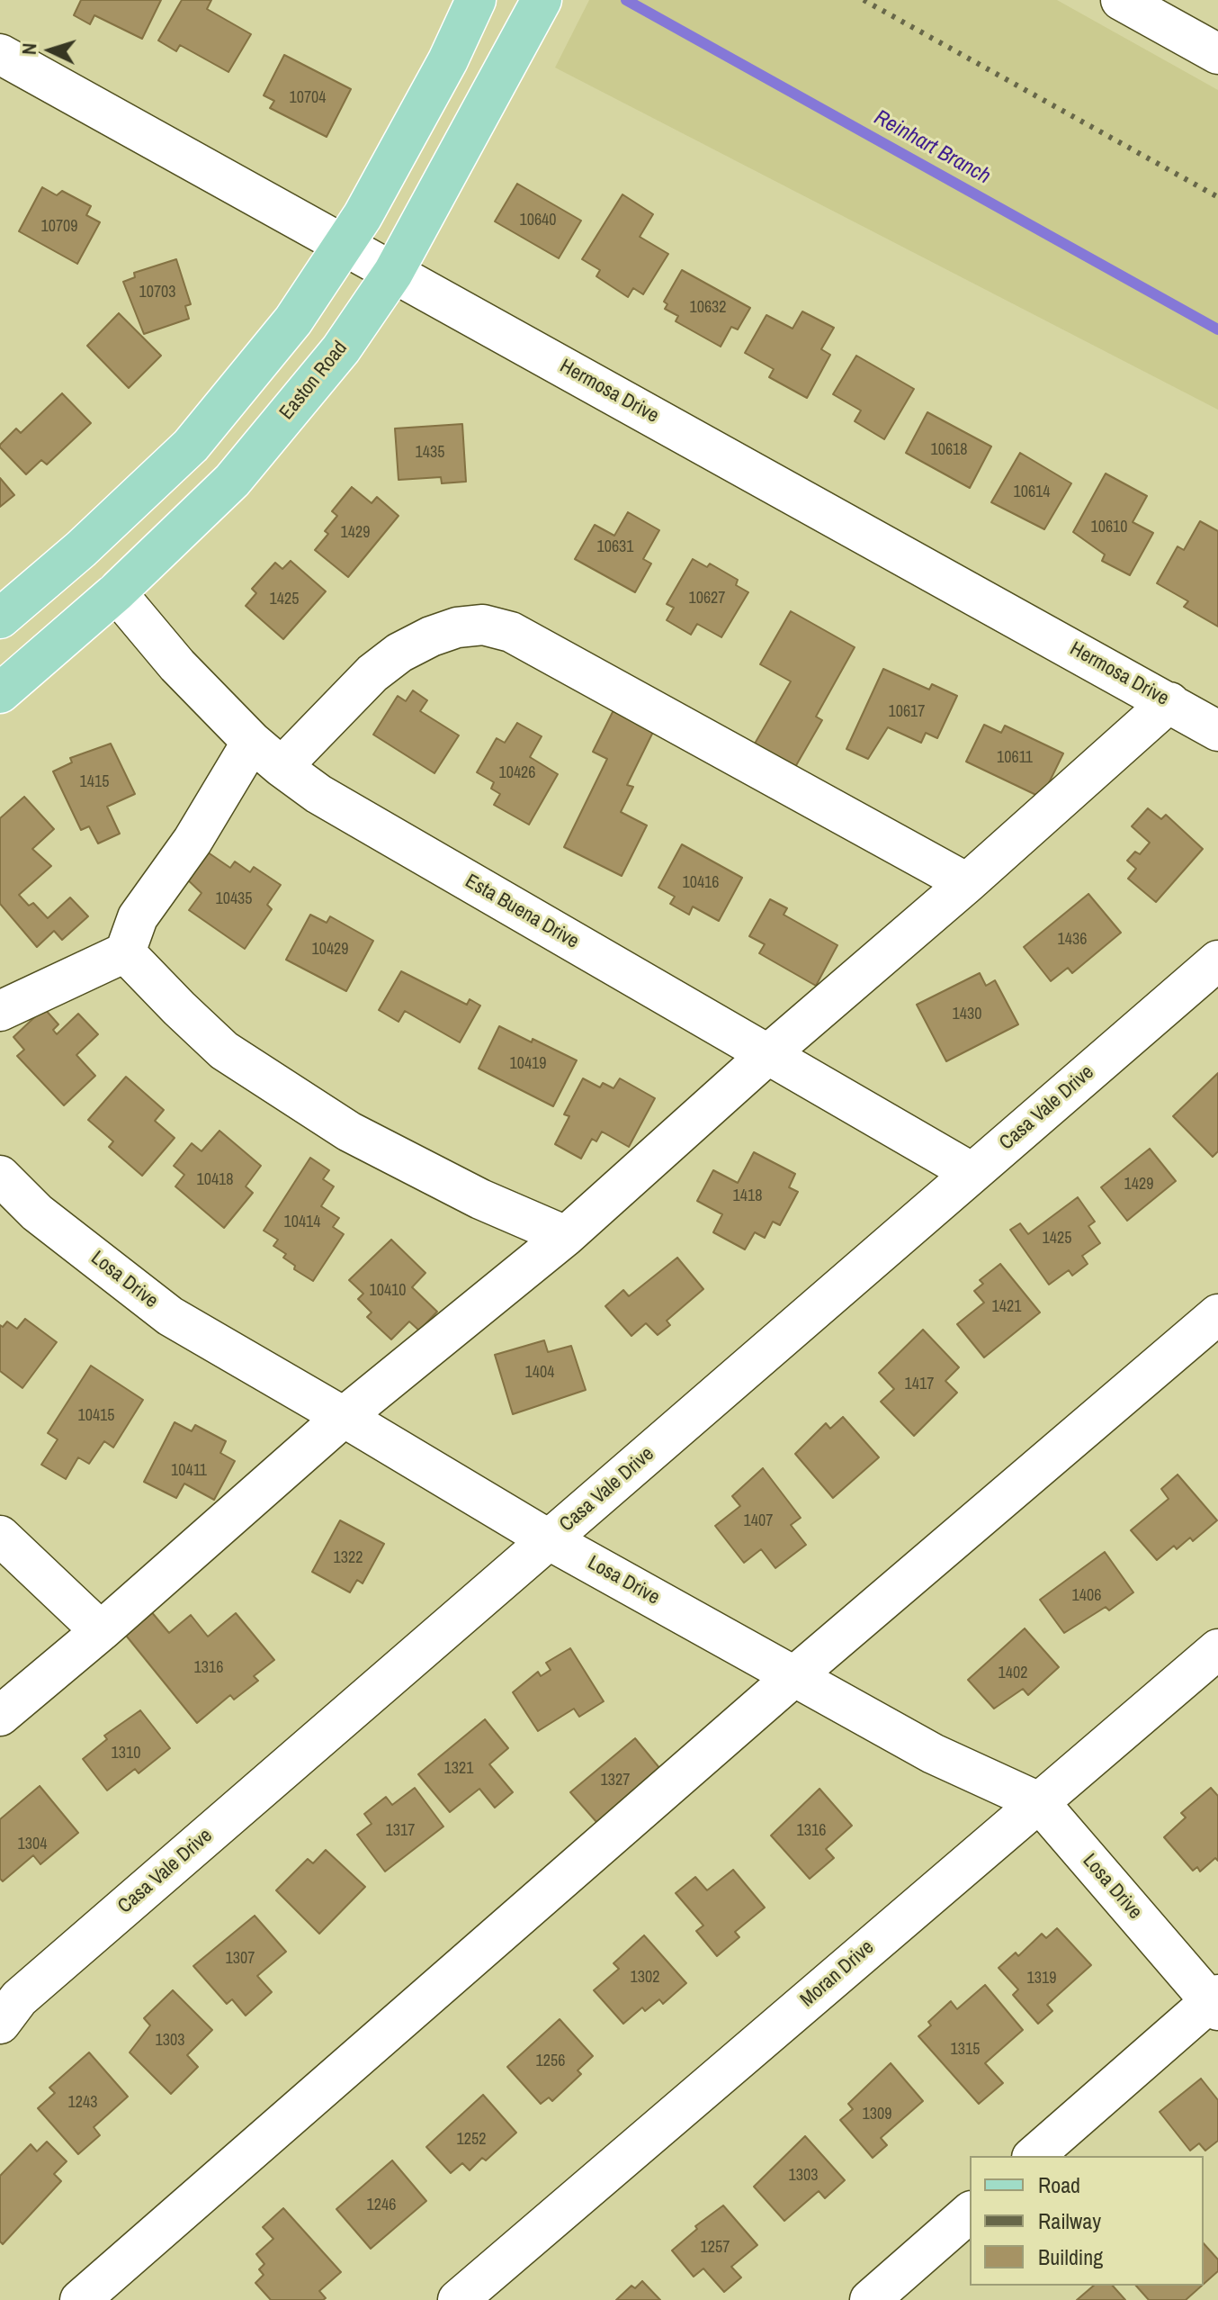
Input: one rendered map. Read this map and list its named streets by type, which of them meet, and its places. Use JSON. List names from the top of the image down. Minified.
{"streets":{"main road":["Easton Road"],"street":["Hermosa Drive","Esta Buena Drive","Casa Vale Drive","Losa Drive","Moran Drive"]},"crossings":[["Easton Road","Hermosa Drive"],["Easton Road","Esta Buena Drive"],["Esta Buena Drive","Casa Vale Drive"],["Casa Vale Drive","Losa Drive"],["Losa Drive","Moran Drive"]],"water":["Reinhart Branch"],"house_numbers":["10704","10640","10709","10703","10632","10618","1435","10614","10610","1429","10631","10627","1425","10617","10611","10426","1415","10416","10435","1436","10429","1430","10419","10418","1429","1418","10414","1425","10410","1421","1404","1417","10415","10411","1407","1322","1406","1316","1402","1310","1321","1327","1317","1316","1304","1307","1302","1319","1303","1315","1256","1243","1309","1252","1303","1246","1257"],"legend":["Road","Railway","Building"],"north":"left"}
